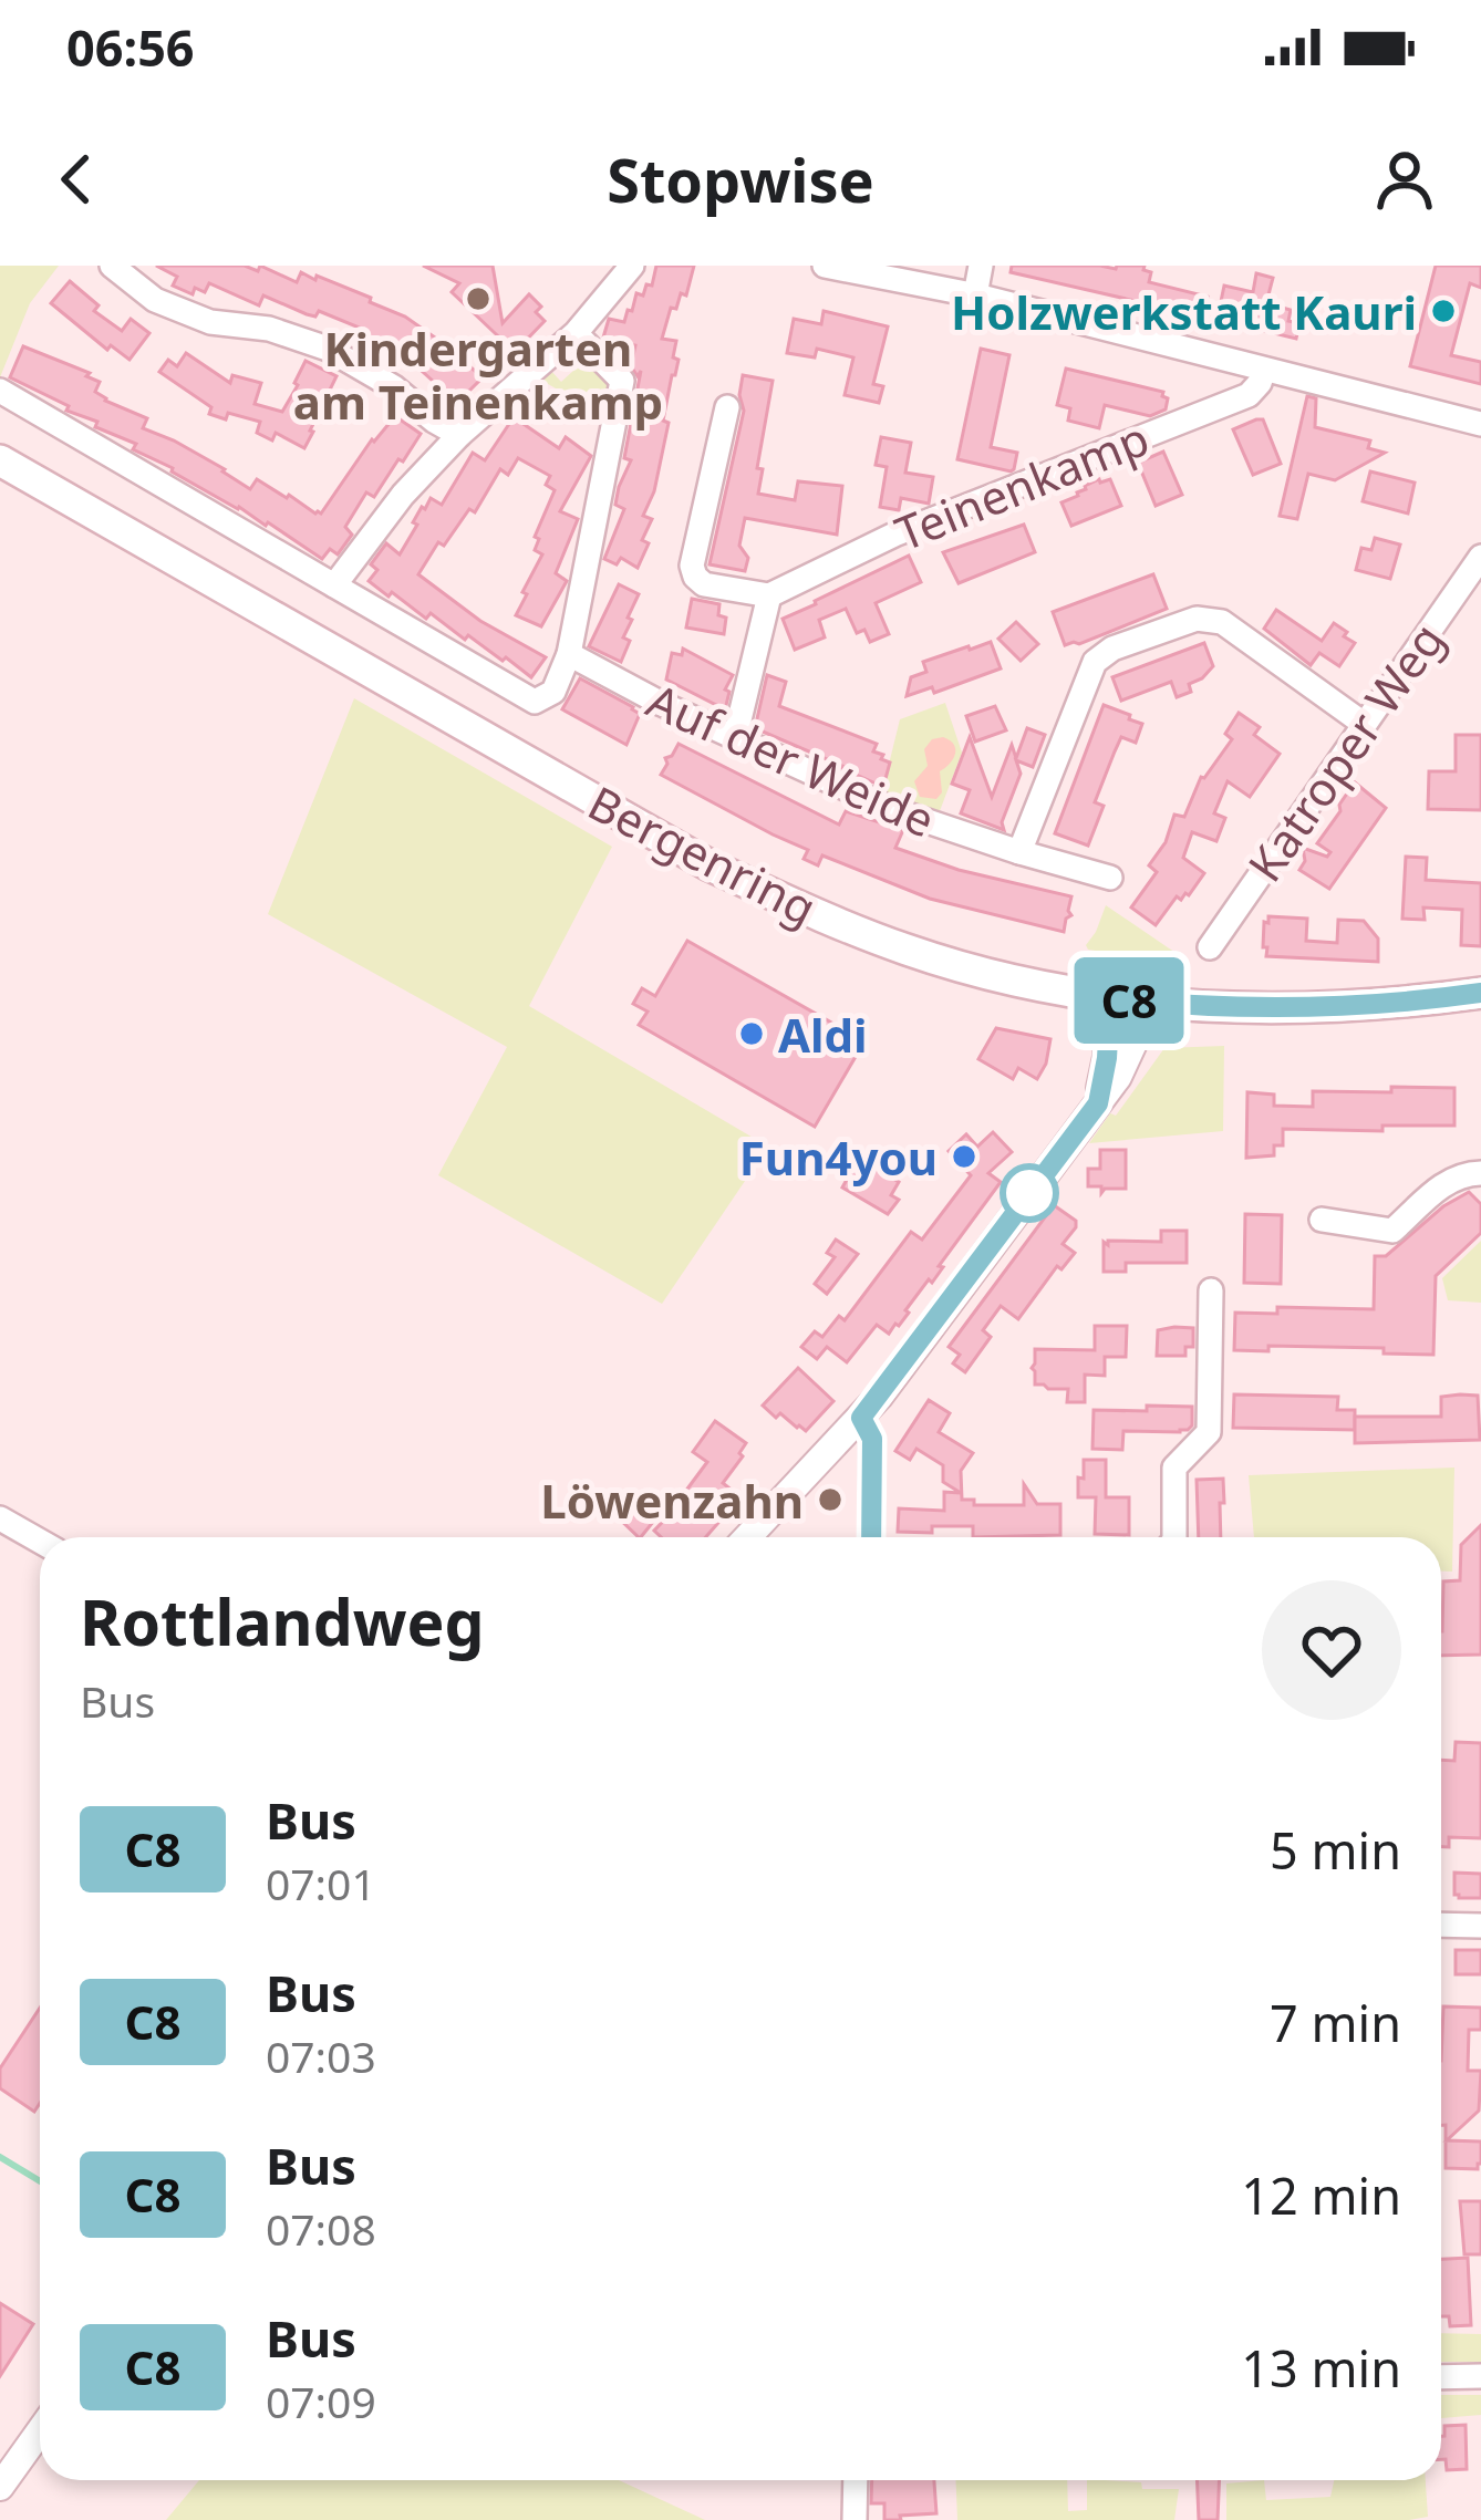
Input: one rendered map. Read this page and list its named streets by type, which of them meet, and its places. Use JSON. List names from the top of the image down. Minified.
{"streets":{"main road":["Bergenring"],"street":["Teinenkamp","Katroper Weg","Auf der Weide"]},"places":["Kindergarten am Teinenkamp","Holzwerkstatt Kauri","Aldi","Fun4you","Löwenzahn"],"lines":["bus line C8"],"page":{"status":"06:56","header":"Stopwise","on_map":"C8","heading":["Rottlandweg","Bus"],"list":[{"mark":"C8","name":"Bus","note":"07:01","value":"5 min"},{"mark":"C8","name":"Bus","note":"07:03","value":"7 min"},{"mark":"C8","name":"Bus","note":"07:08","value":"12 min"},{"mark":"C8","name":"Bus","note":"07:09","value":"13 min"}]}}
